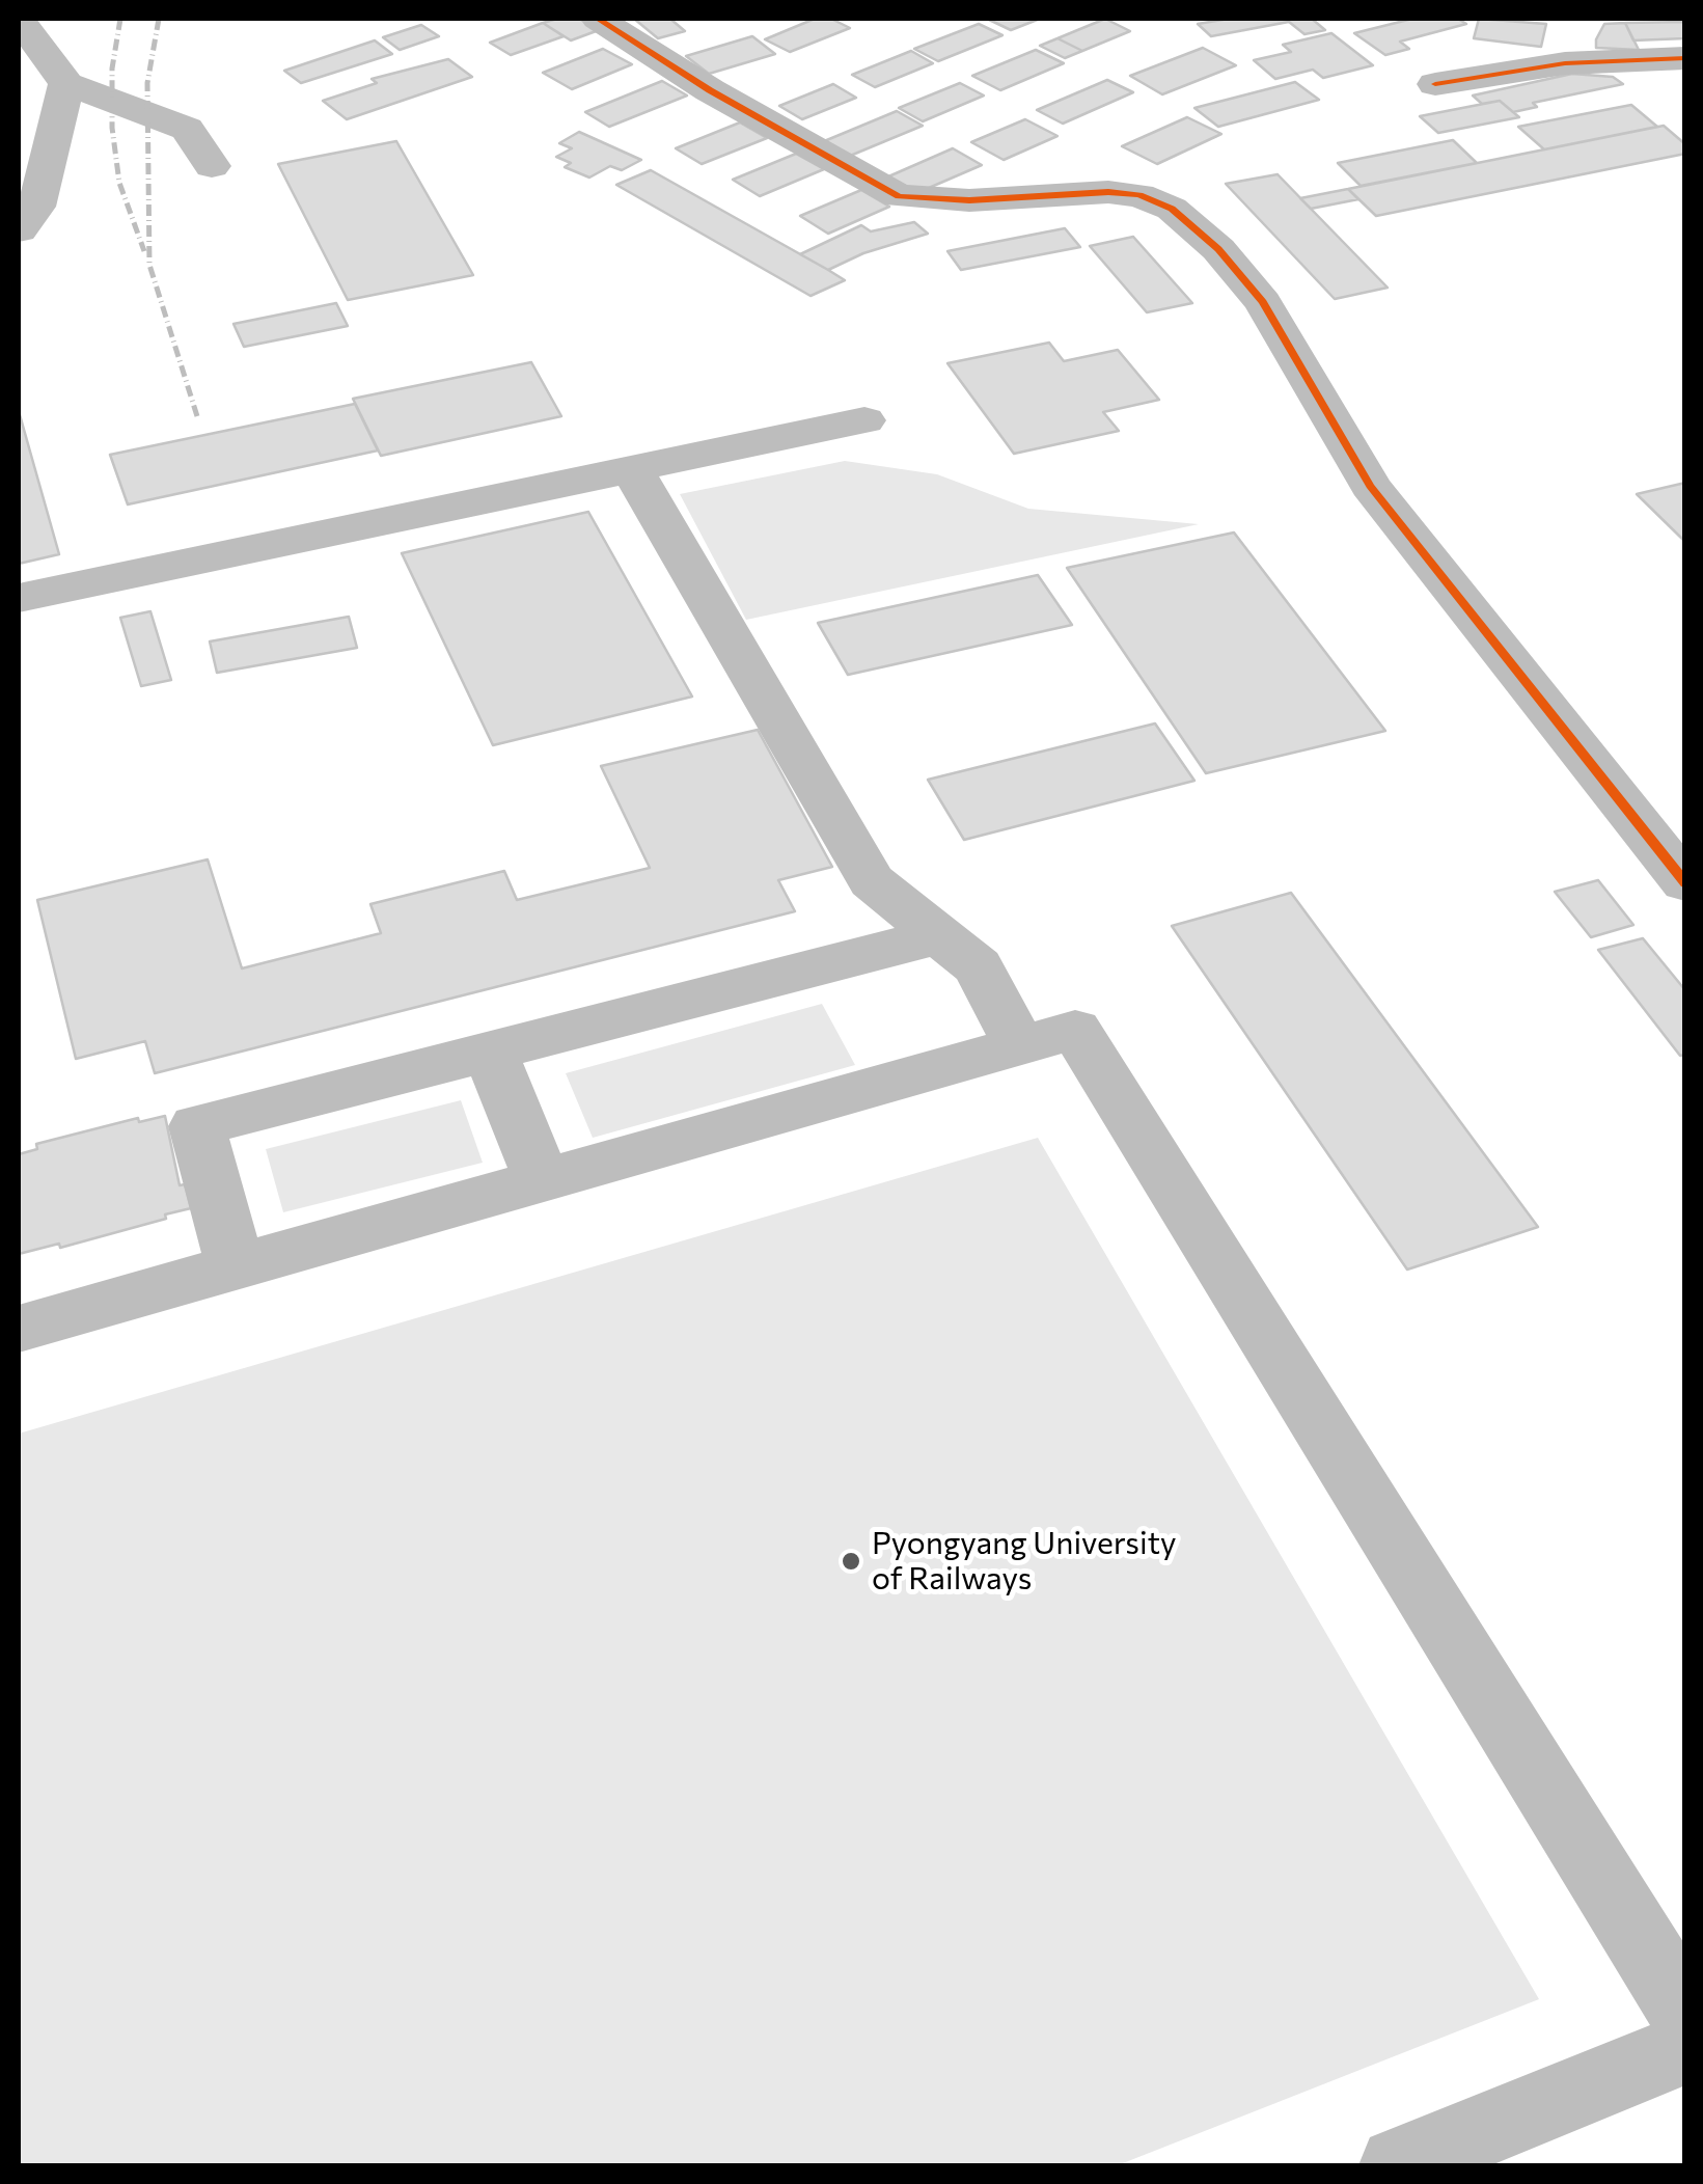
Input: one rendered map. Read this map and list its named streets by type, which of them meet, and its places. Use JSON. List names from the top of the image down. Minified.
{"places":["Pyongyang University of Railways"]}
